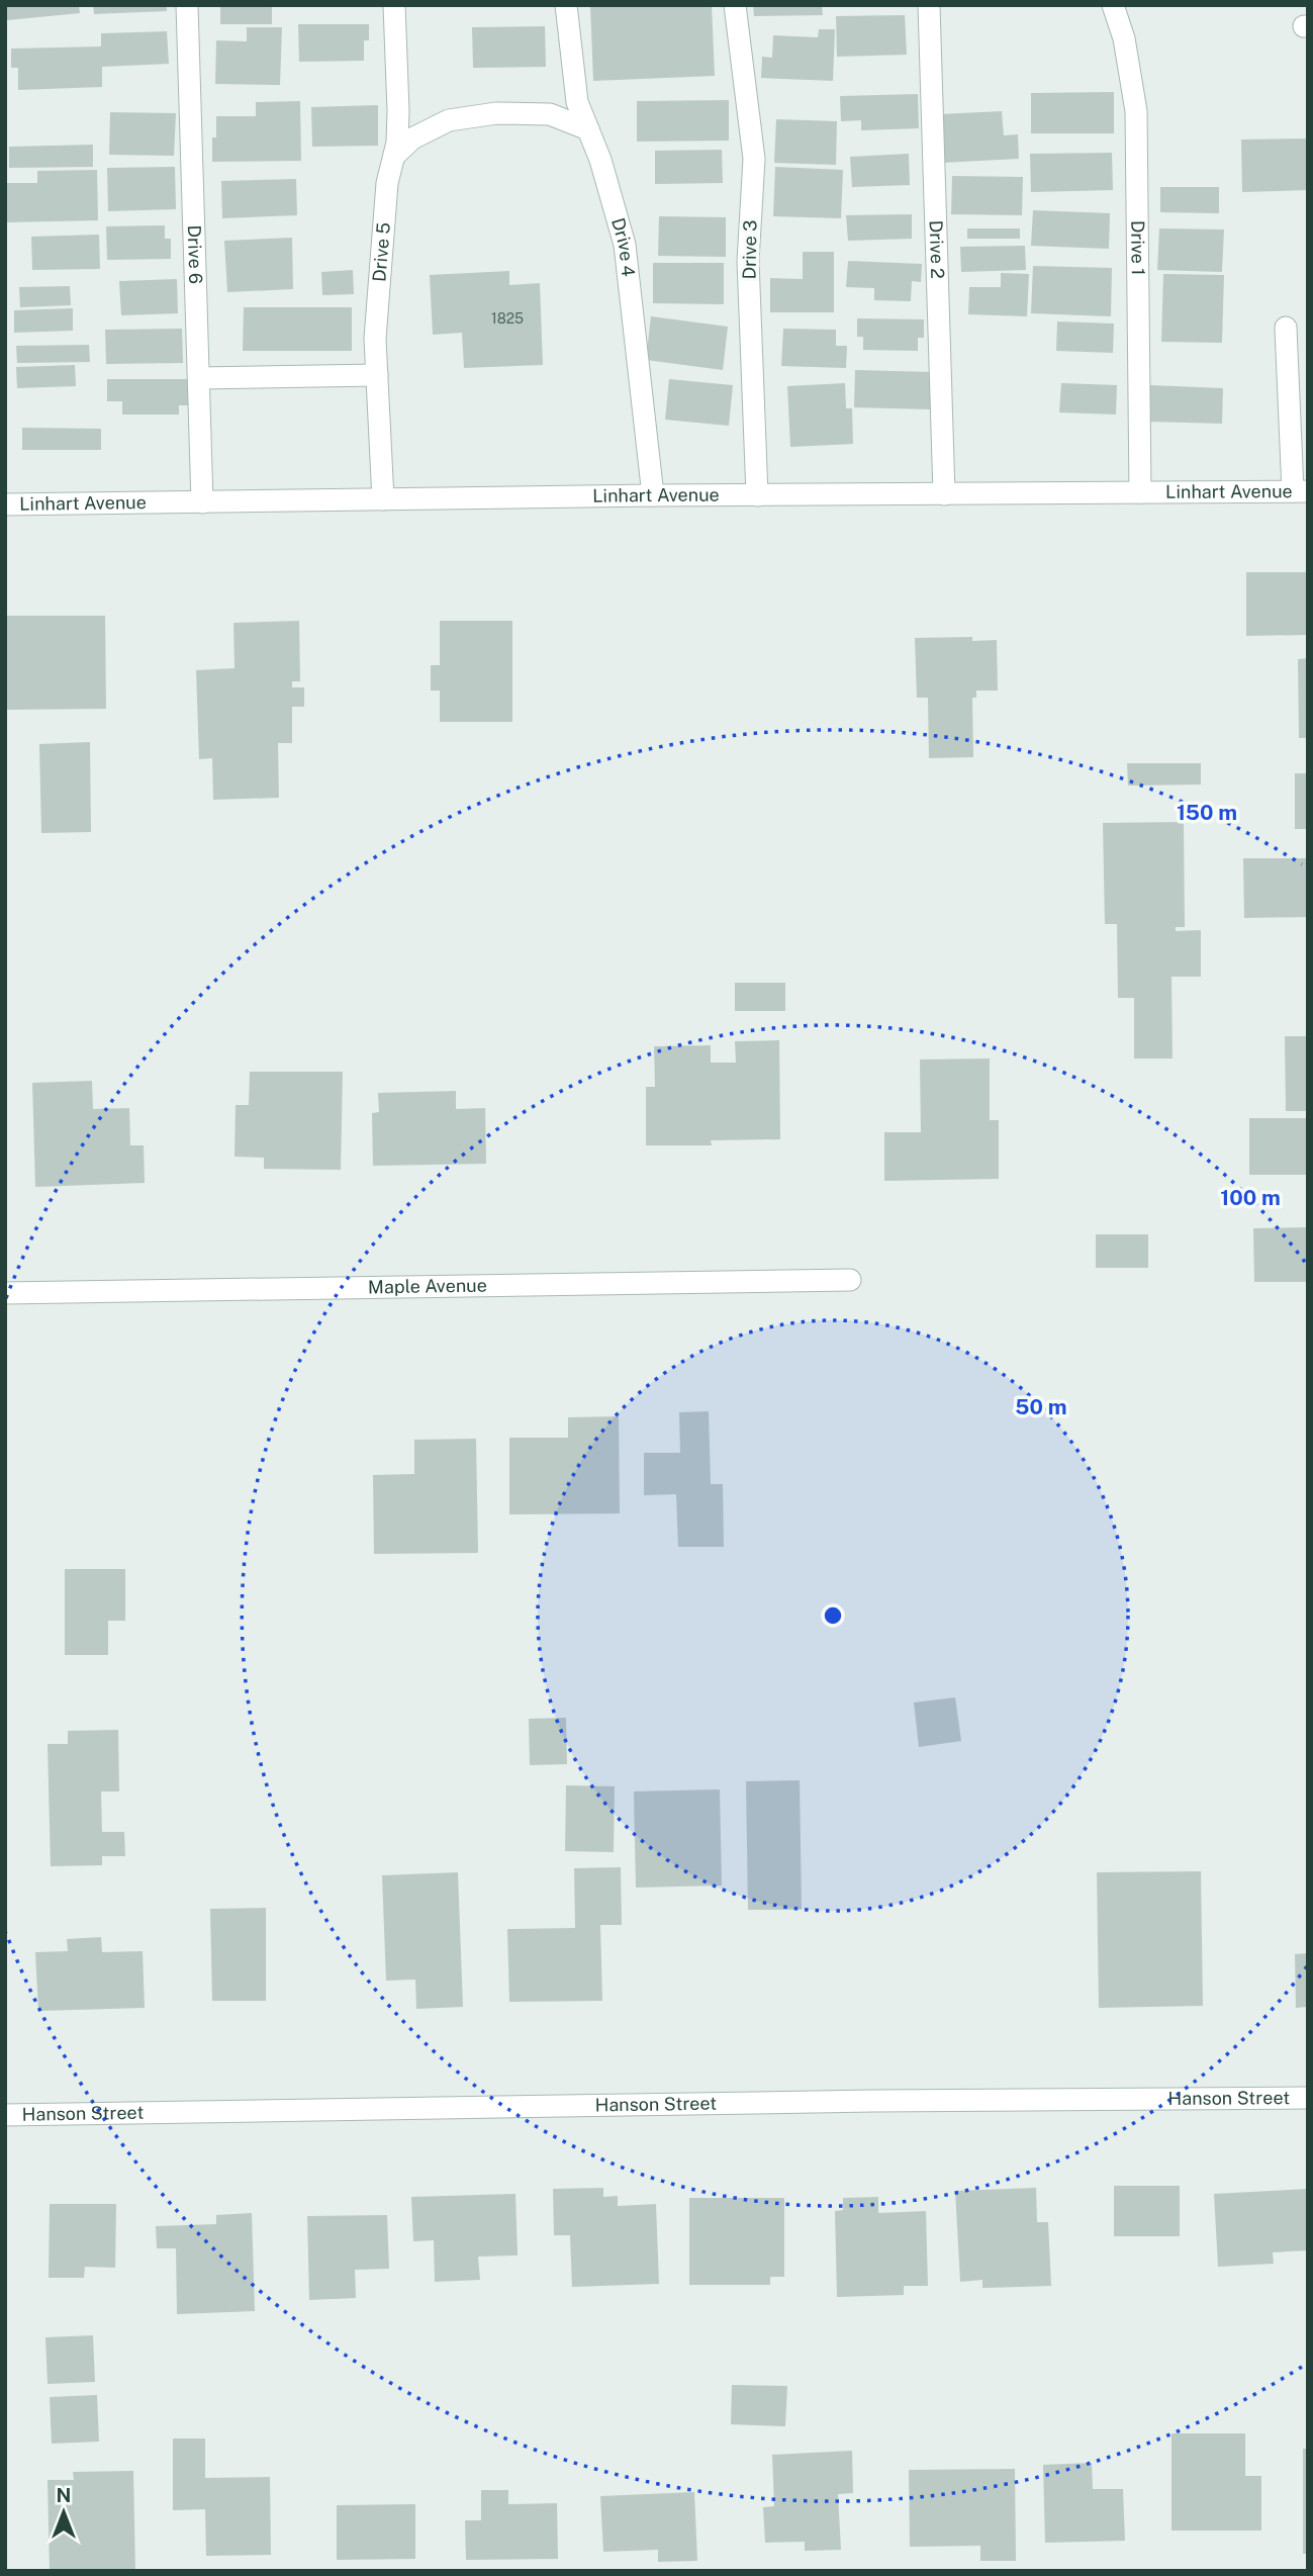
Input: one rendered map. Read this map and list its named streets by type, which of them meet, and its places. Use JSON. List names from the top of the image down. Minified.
{"streets":{"street":["Drive 4","Drive 1","Drive 3","Drive 2","Drive 5","Drive 6","Linhart Avenue","Maple Avenue","Hanson Street"]},"crossings":[["Drive 4","Linhart Avenue"],["Drive 1","Linhart Avenue"],["Drive 3","Linhart Avenue"],["Drive 2","Linhart Avenue"],["Drive 5","Linhart Avenue"],["Drive 6","Linhart Avenue"]],"house_numbers":["1825"],"north":"top","rings":["150 m","100 m","50 m"]}
